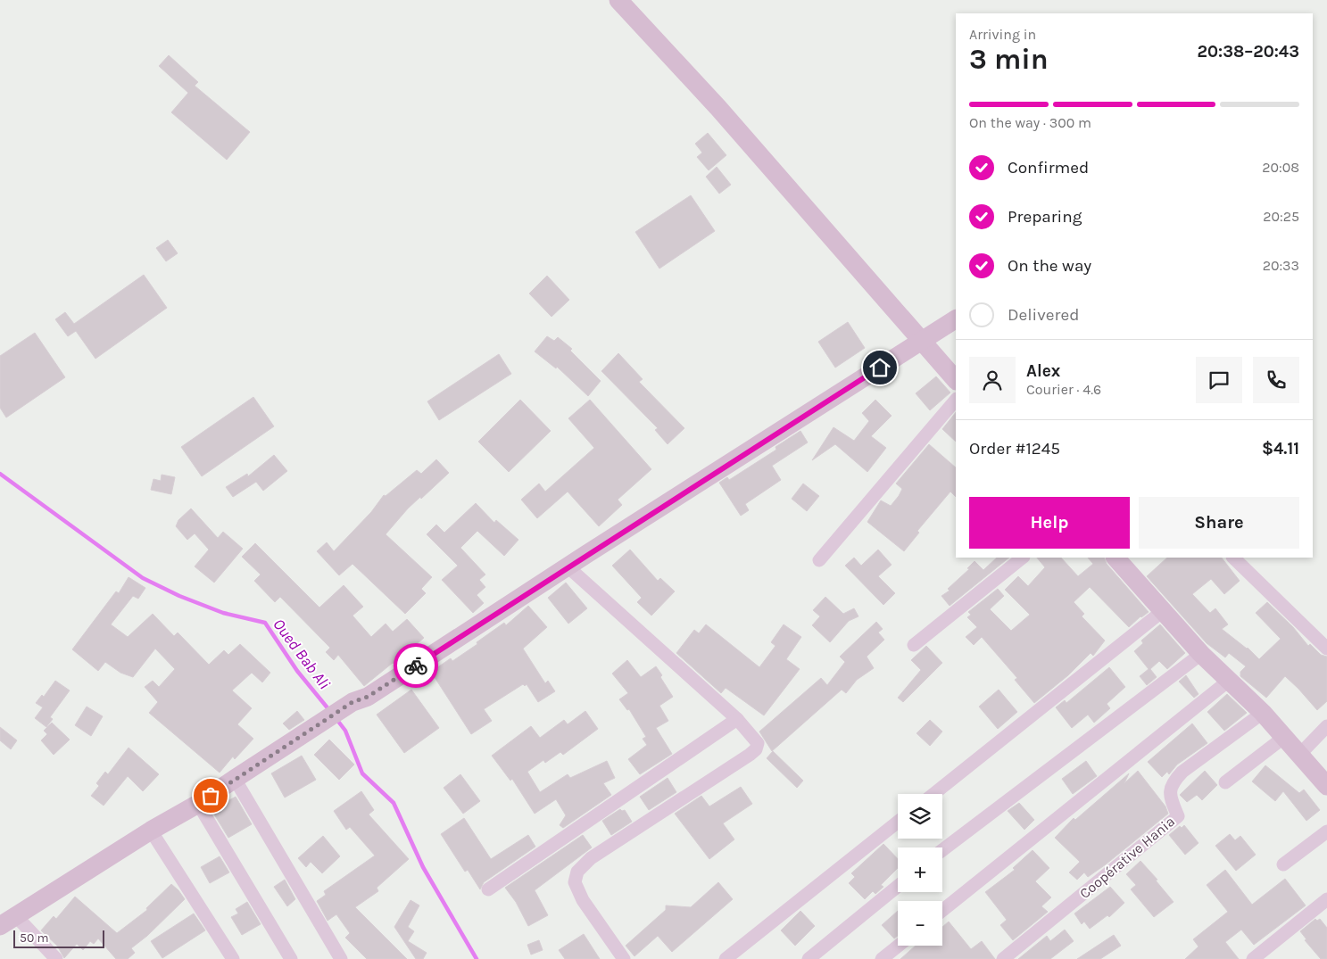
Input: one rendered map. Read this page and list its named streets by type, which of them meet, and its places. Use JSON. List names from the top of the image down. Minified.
{"streets":{"street":["Coopérative Hania"]},"water":["Oued Bab Ali"],"scale_bar":"50 m","page":{"heading":["3 min","Arriving in","20:38–20:43"],"panel":["Alex","Courier · 4.6","Order #1245","$4.11"],"bar":"On the way · 300 m","list":[["Confirmed","20:08"],["Preparing","20:25"],["On the way","20:33"],"Delivered"],"buttons":["Help","Share"],"map_buttons":["+","−"],"scale":"50 m"}}
